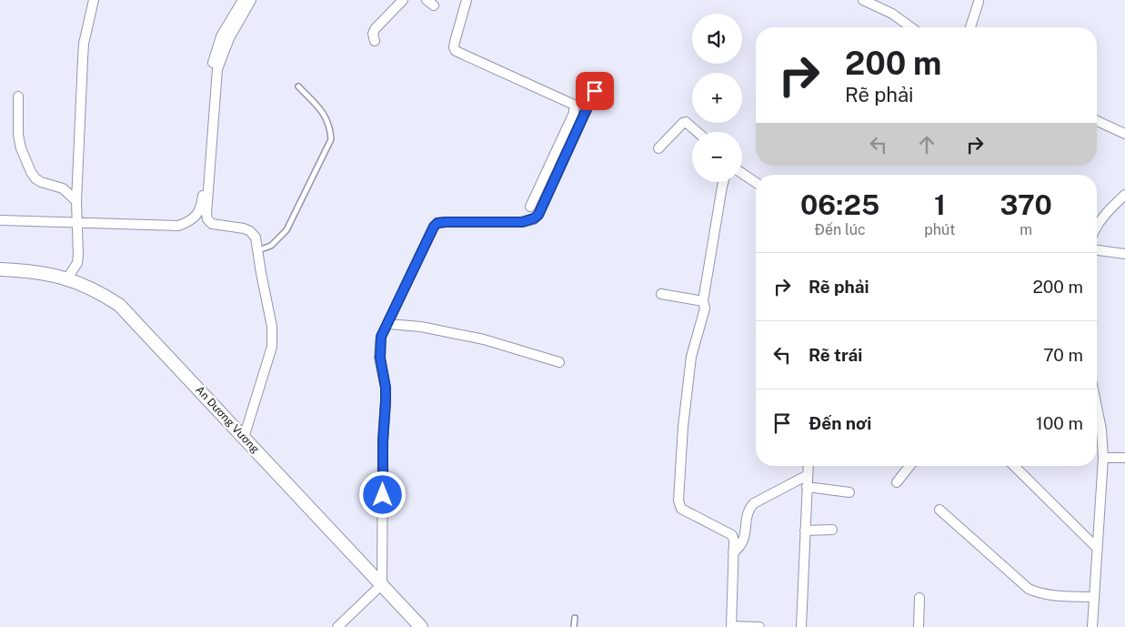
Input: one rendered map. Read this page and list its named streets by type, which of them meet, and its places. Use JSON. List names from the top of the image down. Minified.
{"streets":{"street":["An Dương Vương"]},"page":{"map_buttons":["+","−"],"turn":["200 m","Rẽ phải"],"eta":["06:25","Đến lúc","1","phút","370","m"],"list":[{"name":"Rẽ phải","value":"200 m"},{"name":"Rẽ trái","value":"70 m"},{"name":"Đến nơi","value":"100 m"}]}}
